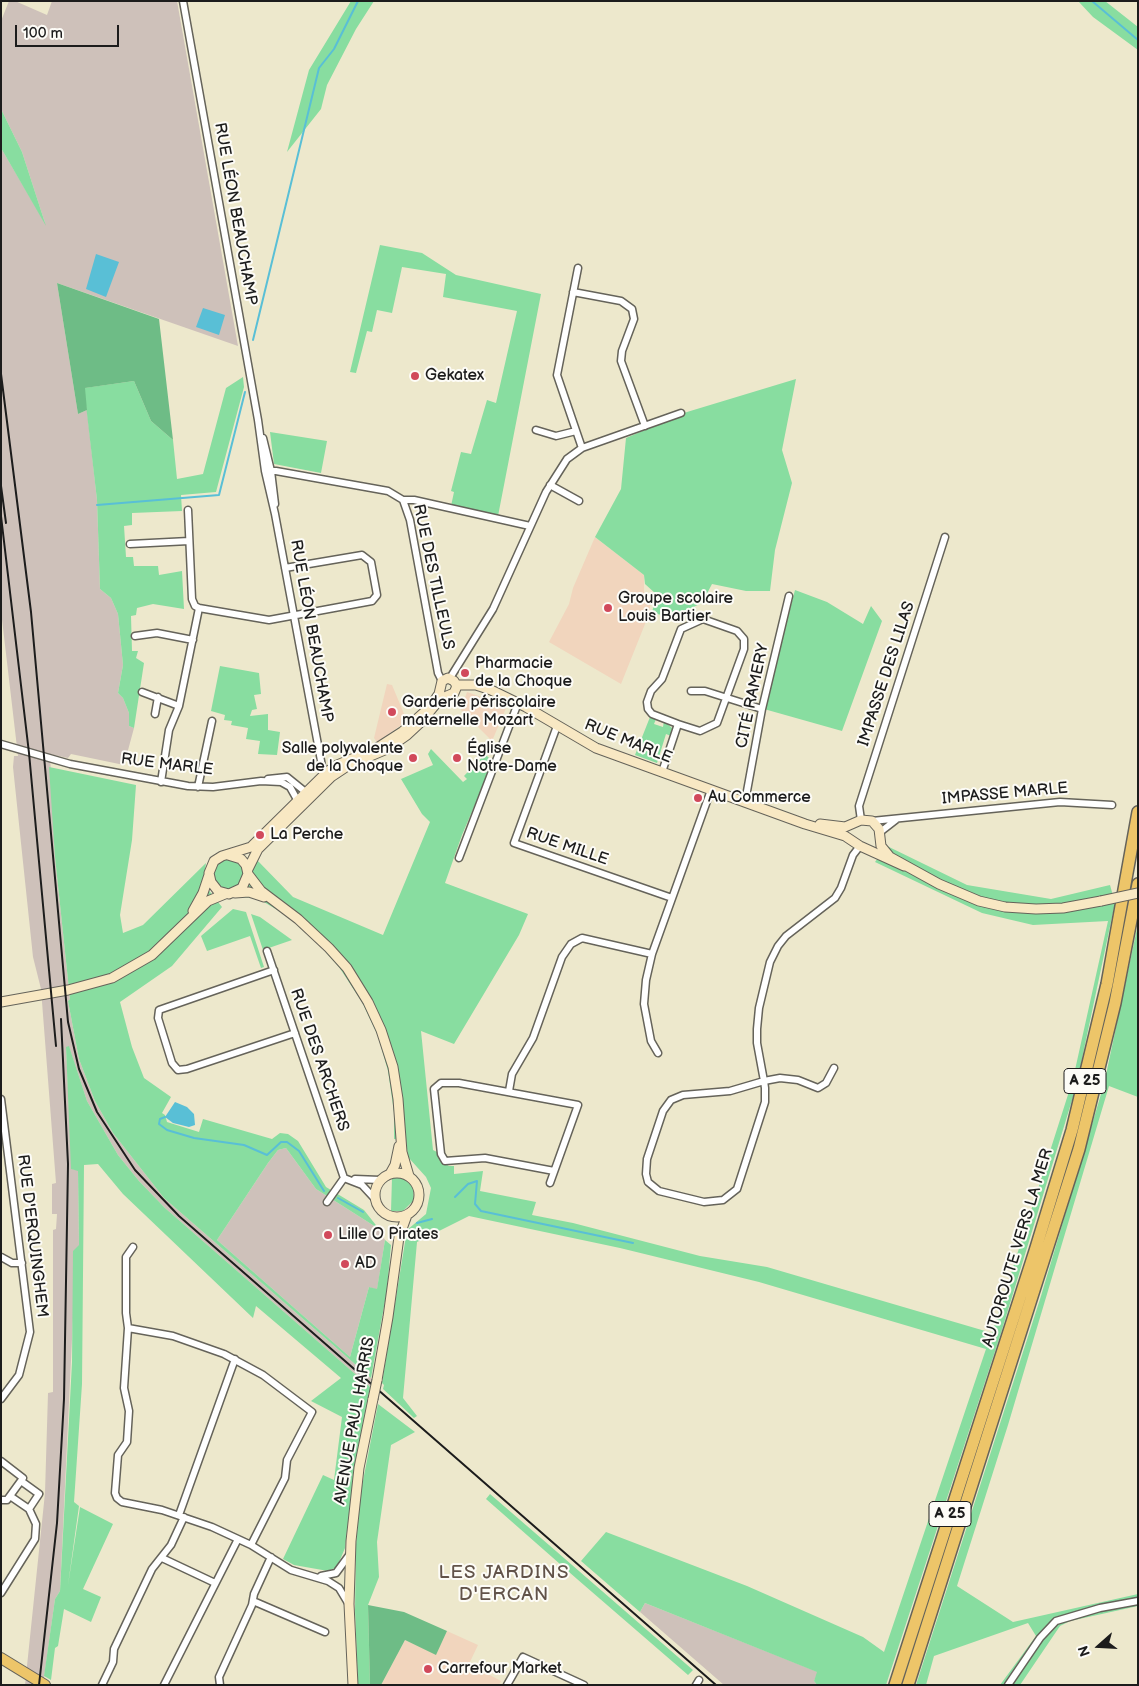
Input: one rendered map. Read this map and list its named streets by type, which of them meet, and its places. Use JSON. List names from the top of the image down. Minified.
{"streets":{"highway":["A 25","AUTOROUTE VERS LA MER"],"main road":["RUE MARLE","AVENUE PAUL HARRIS"],"street":["RUE LÉON BEAUCHAMP","RUE DES TILLEULS","IMPASSE DES LILAS","CITÉ RAMERY","IMPASSE MARLE","RUE MILLE","RUE DES ARCHERS","RUE D'ERQUINGHEM"]},"crossings":[["RUE LÉON BEAUCHAMP","RUE DES TILLEULS"],["RUE DES TILLEULS","RUE MARLE"],["IMPASSE DES LILAS","RUE MARLE"],["IMPASSE DES LILAS","IMPASSE MARLE"],["CITÉ RAMERY","RUE MARLE"],["RUE MARLE","IMPASSE MARLE"],["RUE MARLE","RUE MILLE"]],"districts":["LES JARDINS D'ERCAN"],"places":["Gekatex","Groupe scolaire Louis Bartier","Pharmacie de la Choque","Garderie périscolaire maternelle Mozart","Salle polyvalente de la Choque","Église Notre-Dame","Au Commerce","La Perche","Lille O Pirates","AD","Carrefour Market"],"scale_bar":"100 m","north":"left"}
